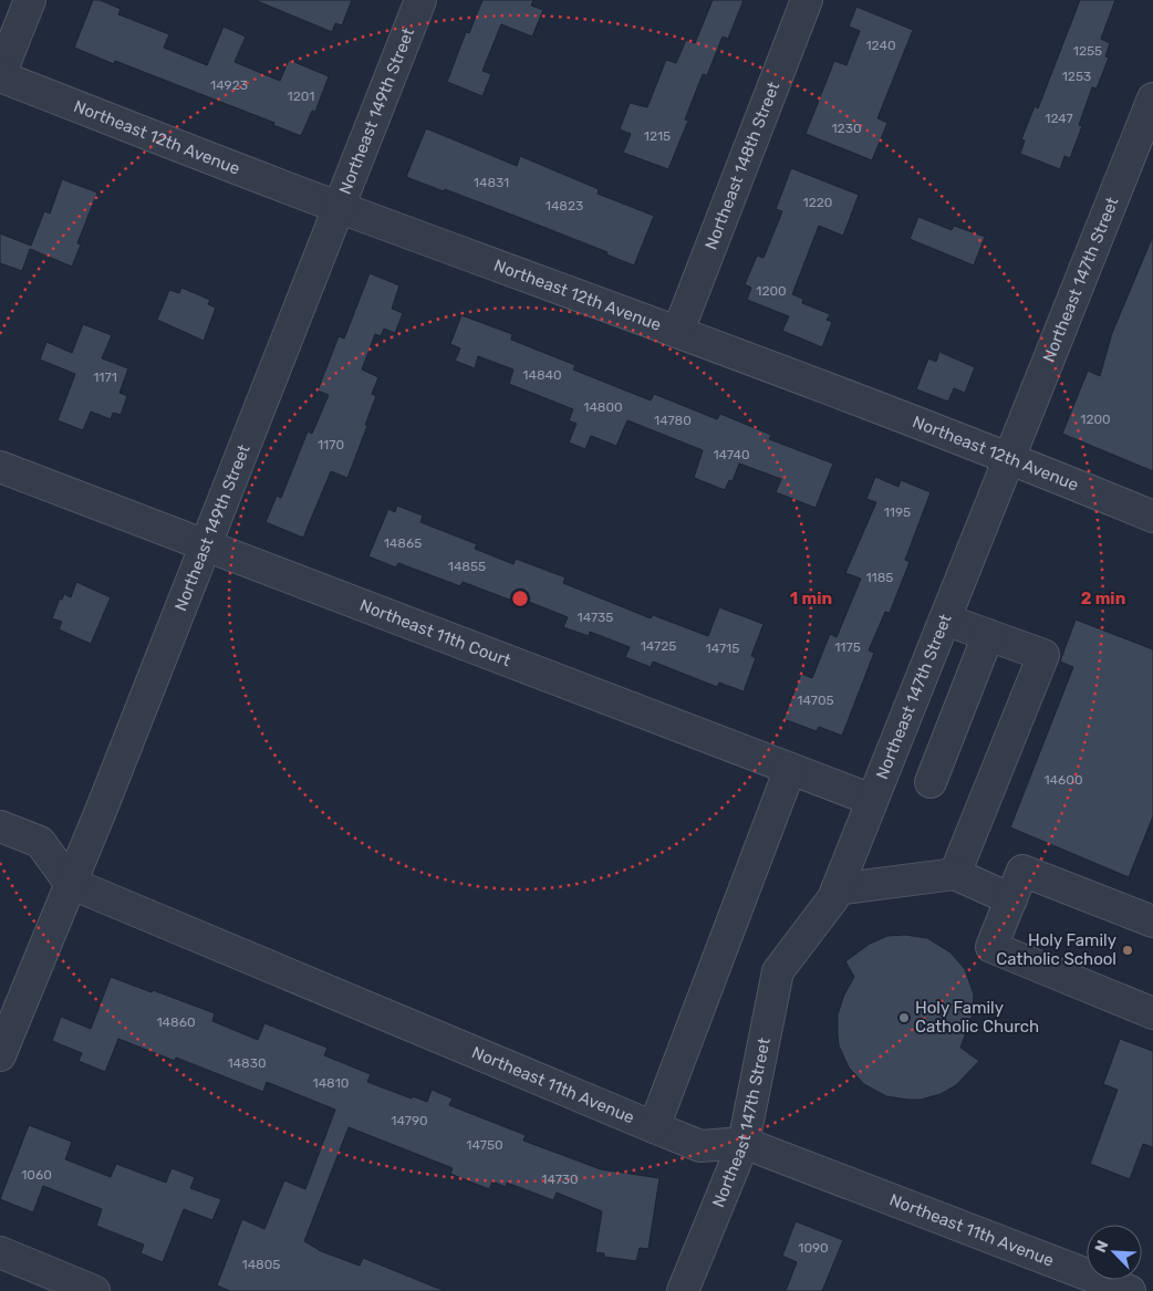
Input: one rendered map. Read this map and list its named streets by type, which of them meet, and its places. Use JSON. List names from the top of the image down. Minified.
{"streets":{"street":["Northeast 149th Street","Northeast 12th Avenue","Northeast 148th Street","Northeast 147th Street","Northeast 11th Court","Northeast 11th Avenue"]},"crossings":[["Northeast 149th Street","Northeast 12th Avenue"],["Northeast 149th Street","Northeast 11th Court"],["Northeast 149th Street","Northeast 11th Avenue"],["Northeast 12th Avenue","Northeast 148th Street"],["Northeast 12th Avenue","Northeast 147th Street"],["Northeast 147th Street","Northeast 11th Court"],["Northeast 147th Street","Northeast 11th Avenue"]],"places":["Holy Family Catholic School","Holy Family Catholic Church"],"house_numbers":["1240","1255","1253","14923","1201","1247","1230","1215","14831","1220","14823","1200","14840","1171","14800","1200","14780","1170","14740","1195","14865","14855","1185","14735","14725","1175","14715","14705","14600","14860","14830","14810","14790","14750","1060","14730","1090","14805"],"north":"top left","rings":["1 min","2 min"]}
